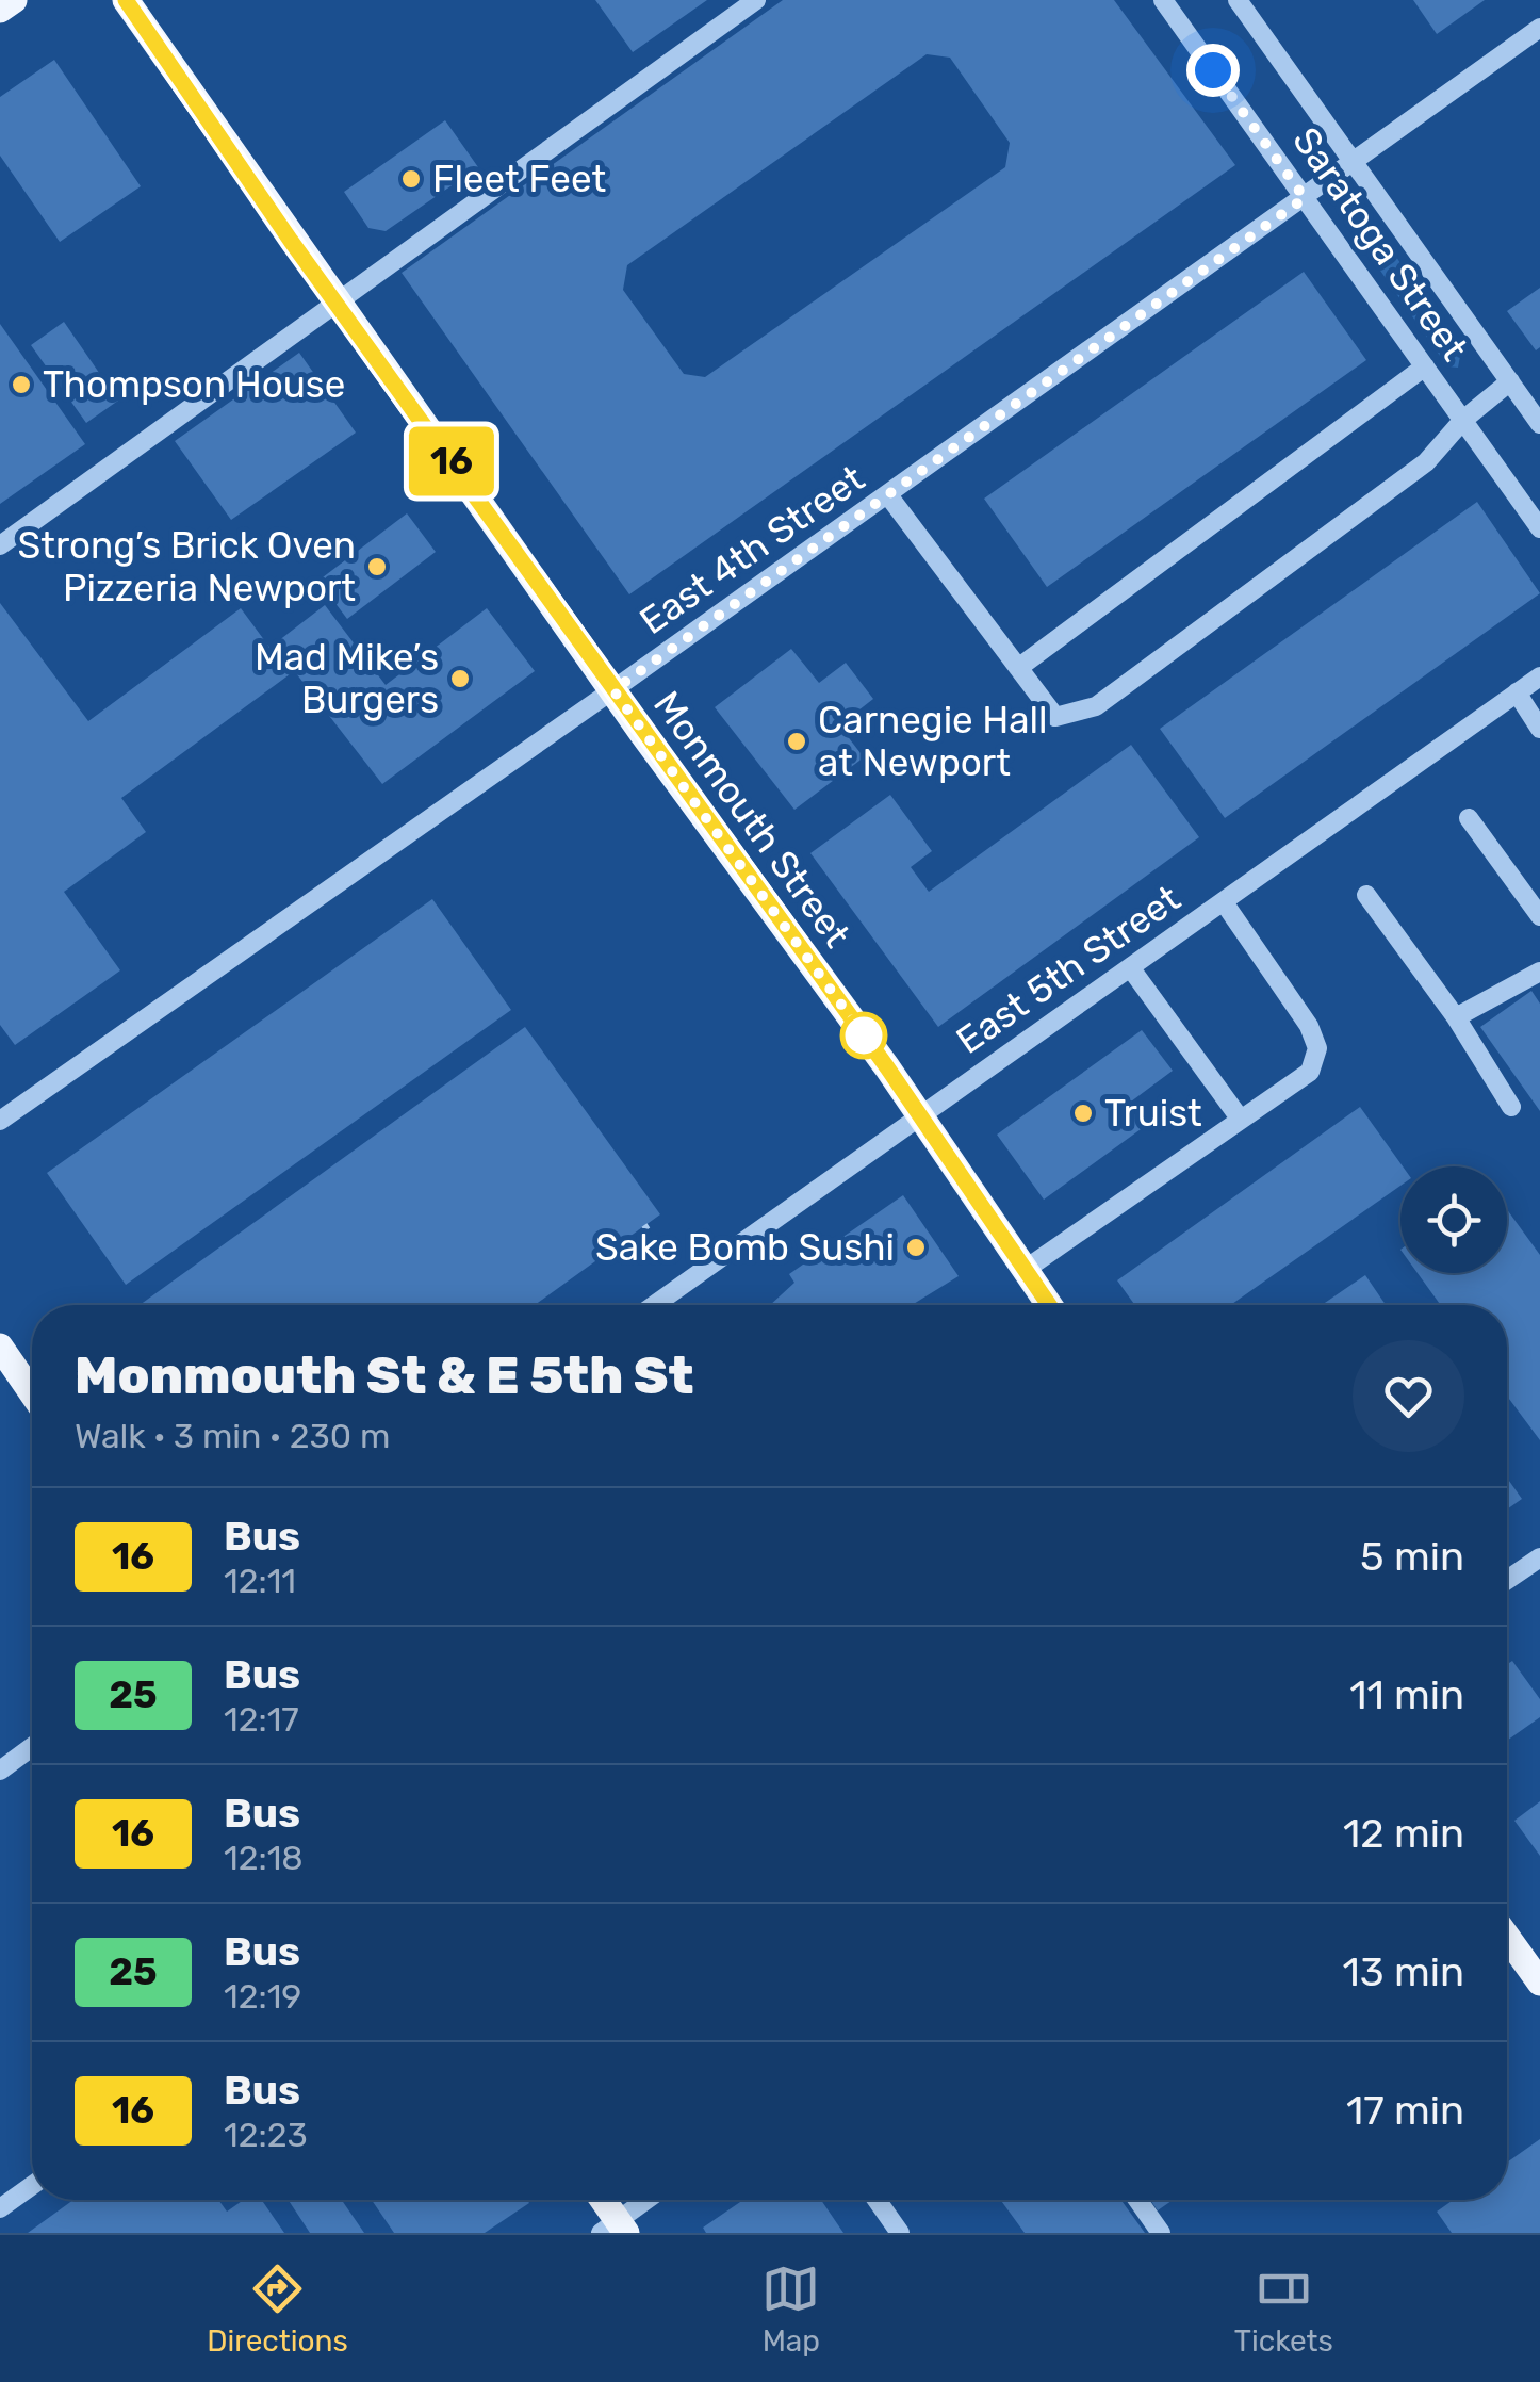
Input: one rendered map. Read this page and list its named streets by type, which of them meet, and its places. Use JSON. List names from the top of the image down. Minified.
{"streets":{"main road":["Monmouth Street"],"street":["Saratoga Street","East 4th Street","East 5th Street"]},"crossings":[["Saratoga Street","East 4th Street"],["East 4th Street","Monmouth Street"],["Monmouth Street","East 5th Street"]],"places":["Fleet Feet","Thompson House","Strong’s Brick Oven Pizzeria Newport","Mad Mike’s Burgers","Carnegie Hall at Newport","Truist","Sake Bomb Sushi"],"lines":["bus line 16"],"page":{"on_map":"16","heading":["Monmouth St & E 5th St","Walk · 3 min · 230 m"],"list":[{"mark":"16","name":"Bus","note":"12:11","value":"5 min"},{"mark":"25","name":"Bus","note":"12:17","value":"11 min"},{"mark":"16","name":"Bus","note":"12:18","value":"12 min"},{"mark":"25","name":"Bus","note":"12:19","value":"13 min"},{"mark":"16","name":"Bus","note":"12:23","value":"17 min"}],"tabs":["Directions","Map","Tickets"]}}
